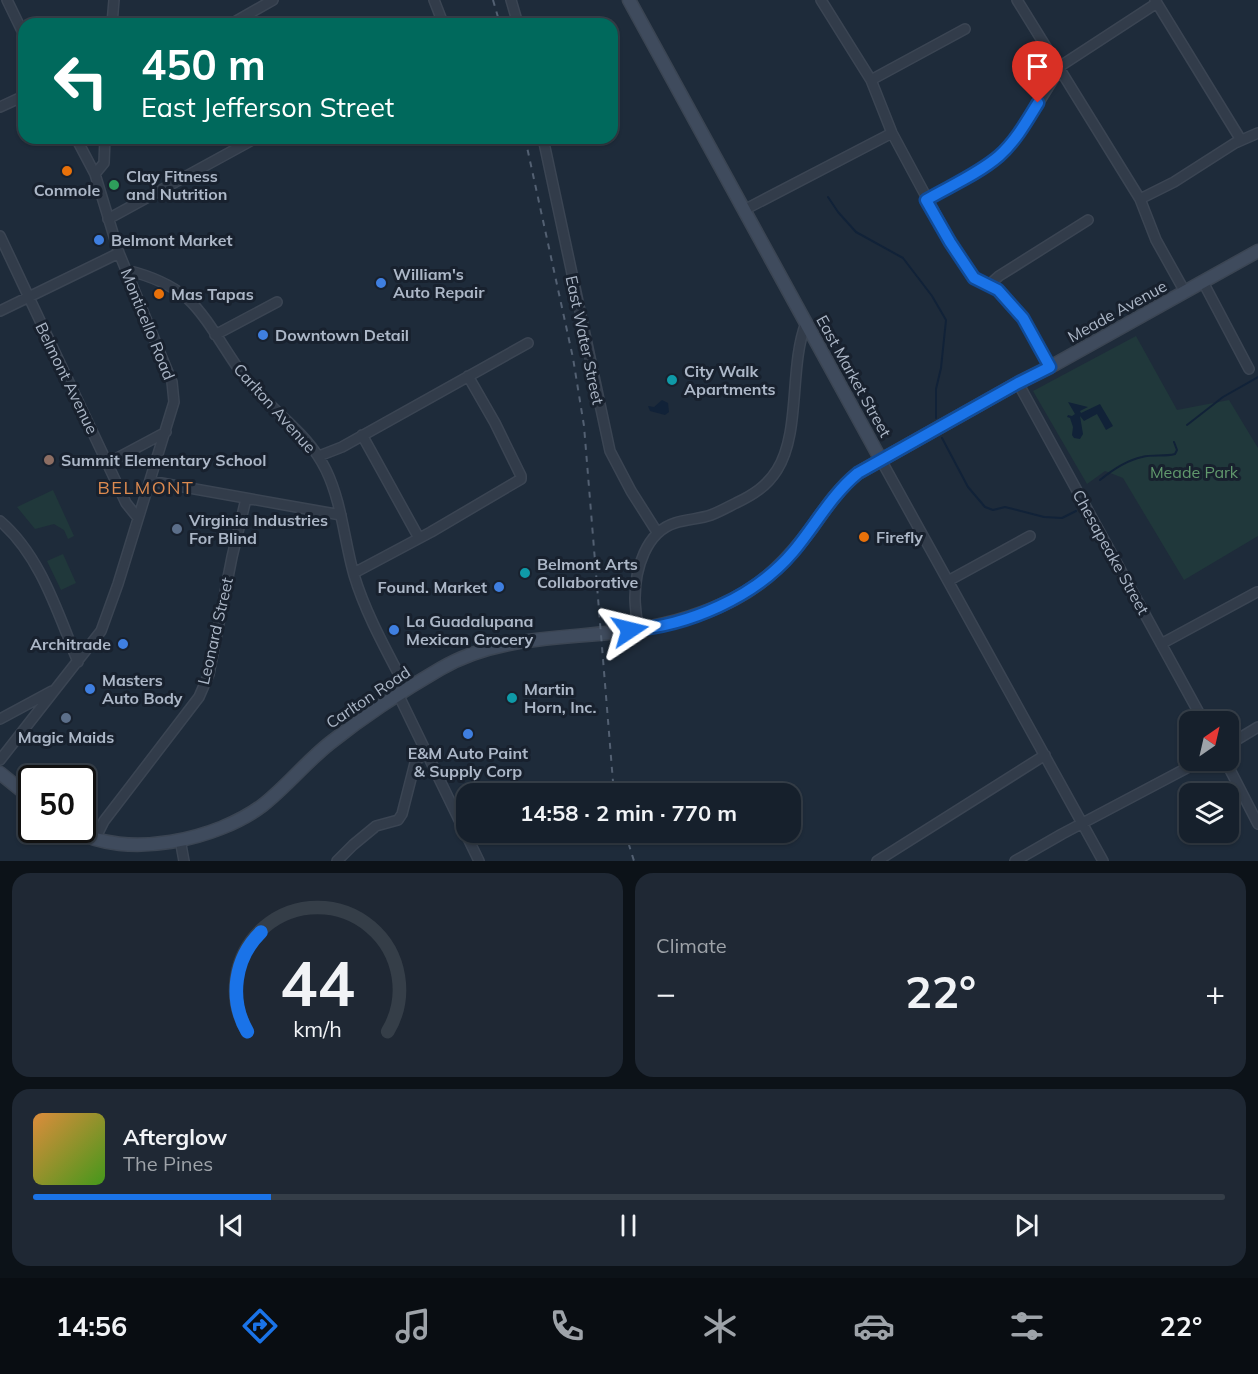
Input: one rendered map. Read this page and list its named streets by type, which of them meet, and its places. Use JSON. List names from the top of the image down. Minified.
{"streets":{"main road":["Meade Avenue","East Market Street","Carlton Road"],"street":["Monticello Road","East Water Street","Belmont Avenue","Carlton Avenue","Chesapeake Street","Leonard Street"]},"crossings":[["Meade Avenue","East Market Street"],["Meade Avenue","Chesapeake Street"],["Meade Avenue","Carlton Road"],["Monticello Road","Belmont Avenue"],["Monticello Road","Carlton Avenue"],["Carlton Avenue","Carlton Road"]],"districts":["BELMONT"],"parks":["Meade Park"],"places":["Conmole","Clay Fitness and Nutrition","Belmont Market","William's Auto Repair","Mas Tapas","Downtown Detail","City Walk Apartments","Summit Elementary School","Virginia Industries For Blind","Firefly","Belmont Arts Collaborative","Found. Market","La Guadalupana Mexican Grocery","Architrade","Masters Auto Body","Martin Horn, Inc.","Magic Maids","E&M Auto Paint & Supply Corp"],"north":"top right","page":{"turn":["450 m","East Jefferson Street"],"limit":"50","trip":"14:58 · 2 min · 770 m","tile":"Climate","heat":["−","22°","+"],"song":["Afterglow","The Pines"],"tabs":["14:56","22°"],"gauge":["44","km/h"]}}
